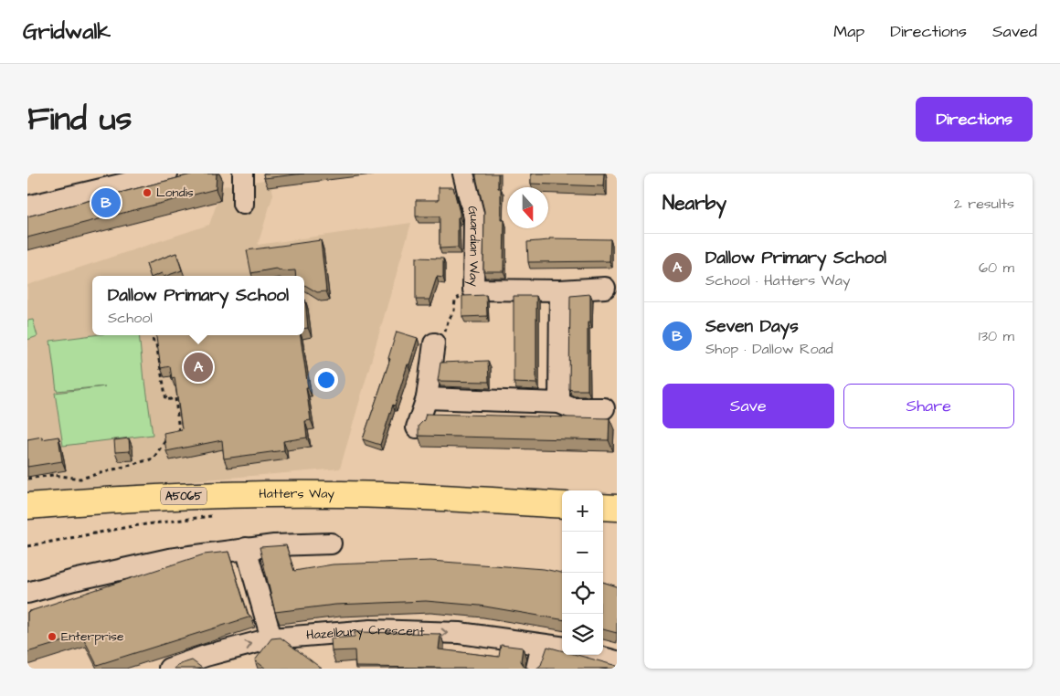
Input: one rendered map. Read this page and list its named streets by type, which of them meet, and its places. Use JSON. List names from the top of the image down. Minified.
{"streets":{"main road":["Hatters Way","A5065"],"street":["Guardian Way","Hazelbury Crescent"]},"places":["Londis","Enterprise"],"north":"bottom","page":{"header":"Gridwalk","nav":["Map","Directions","Saved"],"title":"Find us","buttons":["Directions",["Save","Share"]],"heading":["Nearby","2 results"],"pins":["B","A"],"list":[{"mark":"A","name":"Dallow Primary School","note":"School · Hatters Way","value":"60 m"},{"mark":"B","name":"Seven Days","note":"Shop · Dallow Road","value":"130 m"}],"popup":["Dallow Primary School","School"],"map_buttons":["+","−"]}}
